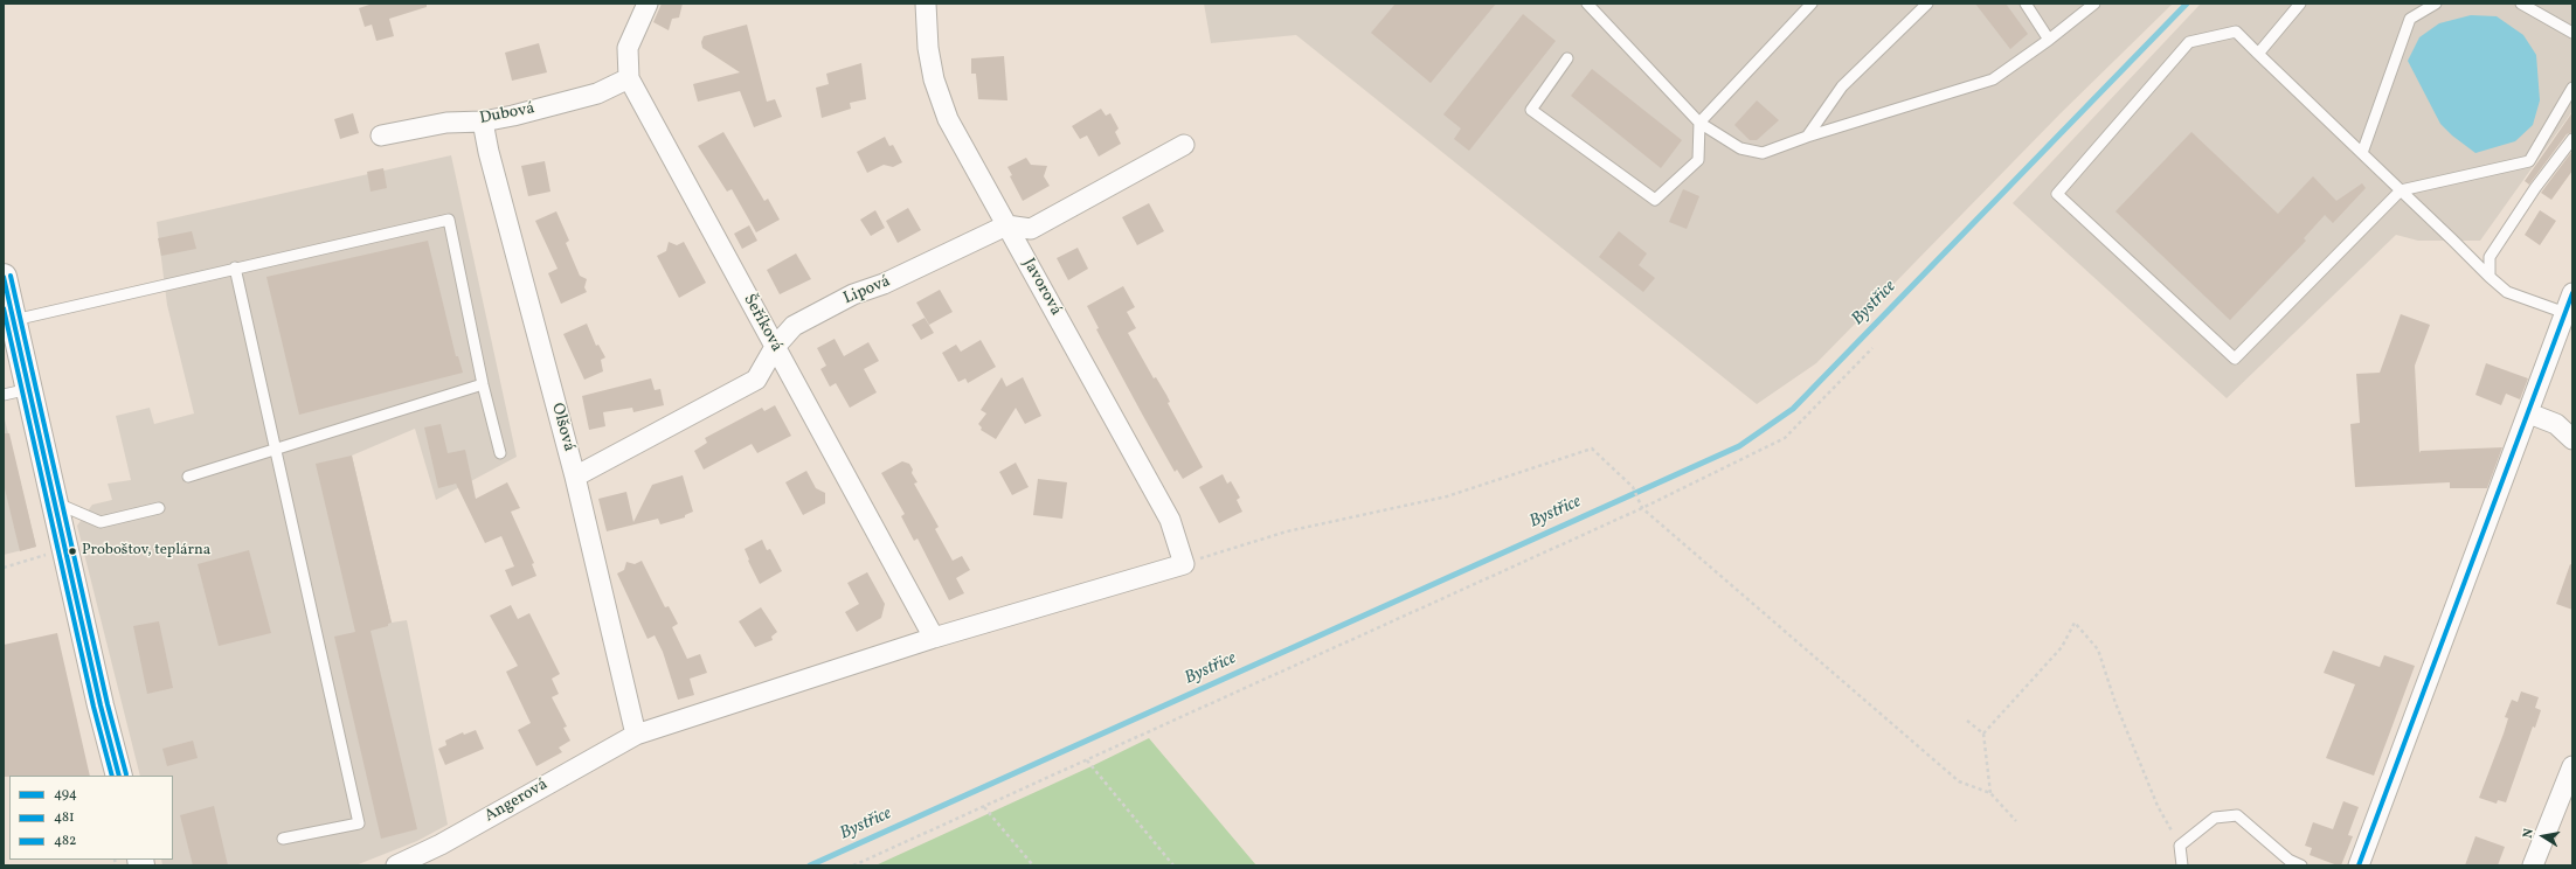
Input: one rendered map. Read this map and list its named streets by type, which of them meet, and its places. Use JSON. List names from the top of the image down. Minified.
{"streets":{"street":["Dubová","Javorová","Lipová","Šeříková","Olšová","Angerová"]},"crossings":[["Dubová","Šeříková"],["Dubová","Olšová"],["Javorová","Lipová"],["Javorová","Angerová"],["Lipová","Šeříková"],["Lipová","Olšová"],["Šeříková","Angerová"],["Olšová","Angerová"]],"water":["Bystřice"],"places":["Proboštov, teplárna"],"lines":["transit line 482","transit line 494","transit line 481"],"legend":["494","481","482"],"north":"left"}
